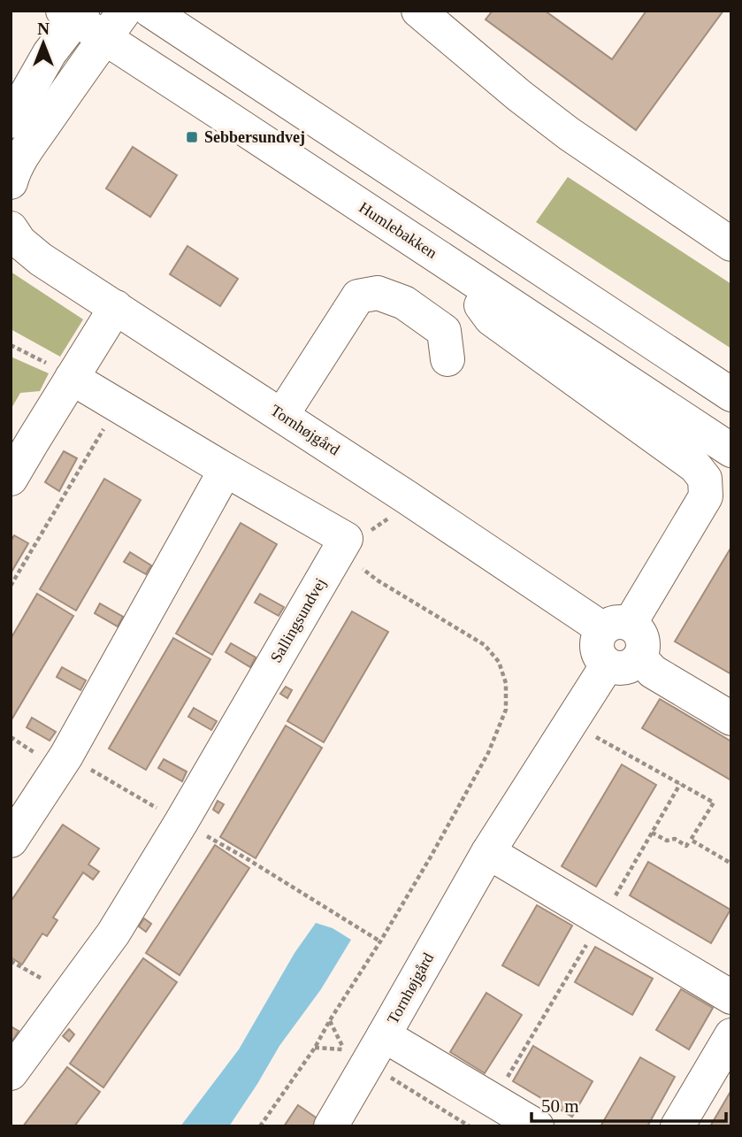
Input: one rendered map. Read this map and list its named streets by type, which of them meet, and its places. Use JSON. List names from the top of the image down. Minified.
{"streets":{"street":["Humlebakken","Tornhøjgård","Sallingsundvej"]},"places":{"transit":["Sebbersundvej"]},"scale_bar":"50 m","north":"top"}
